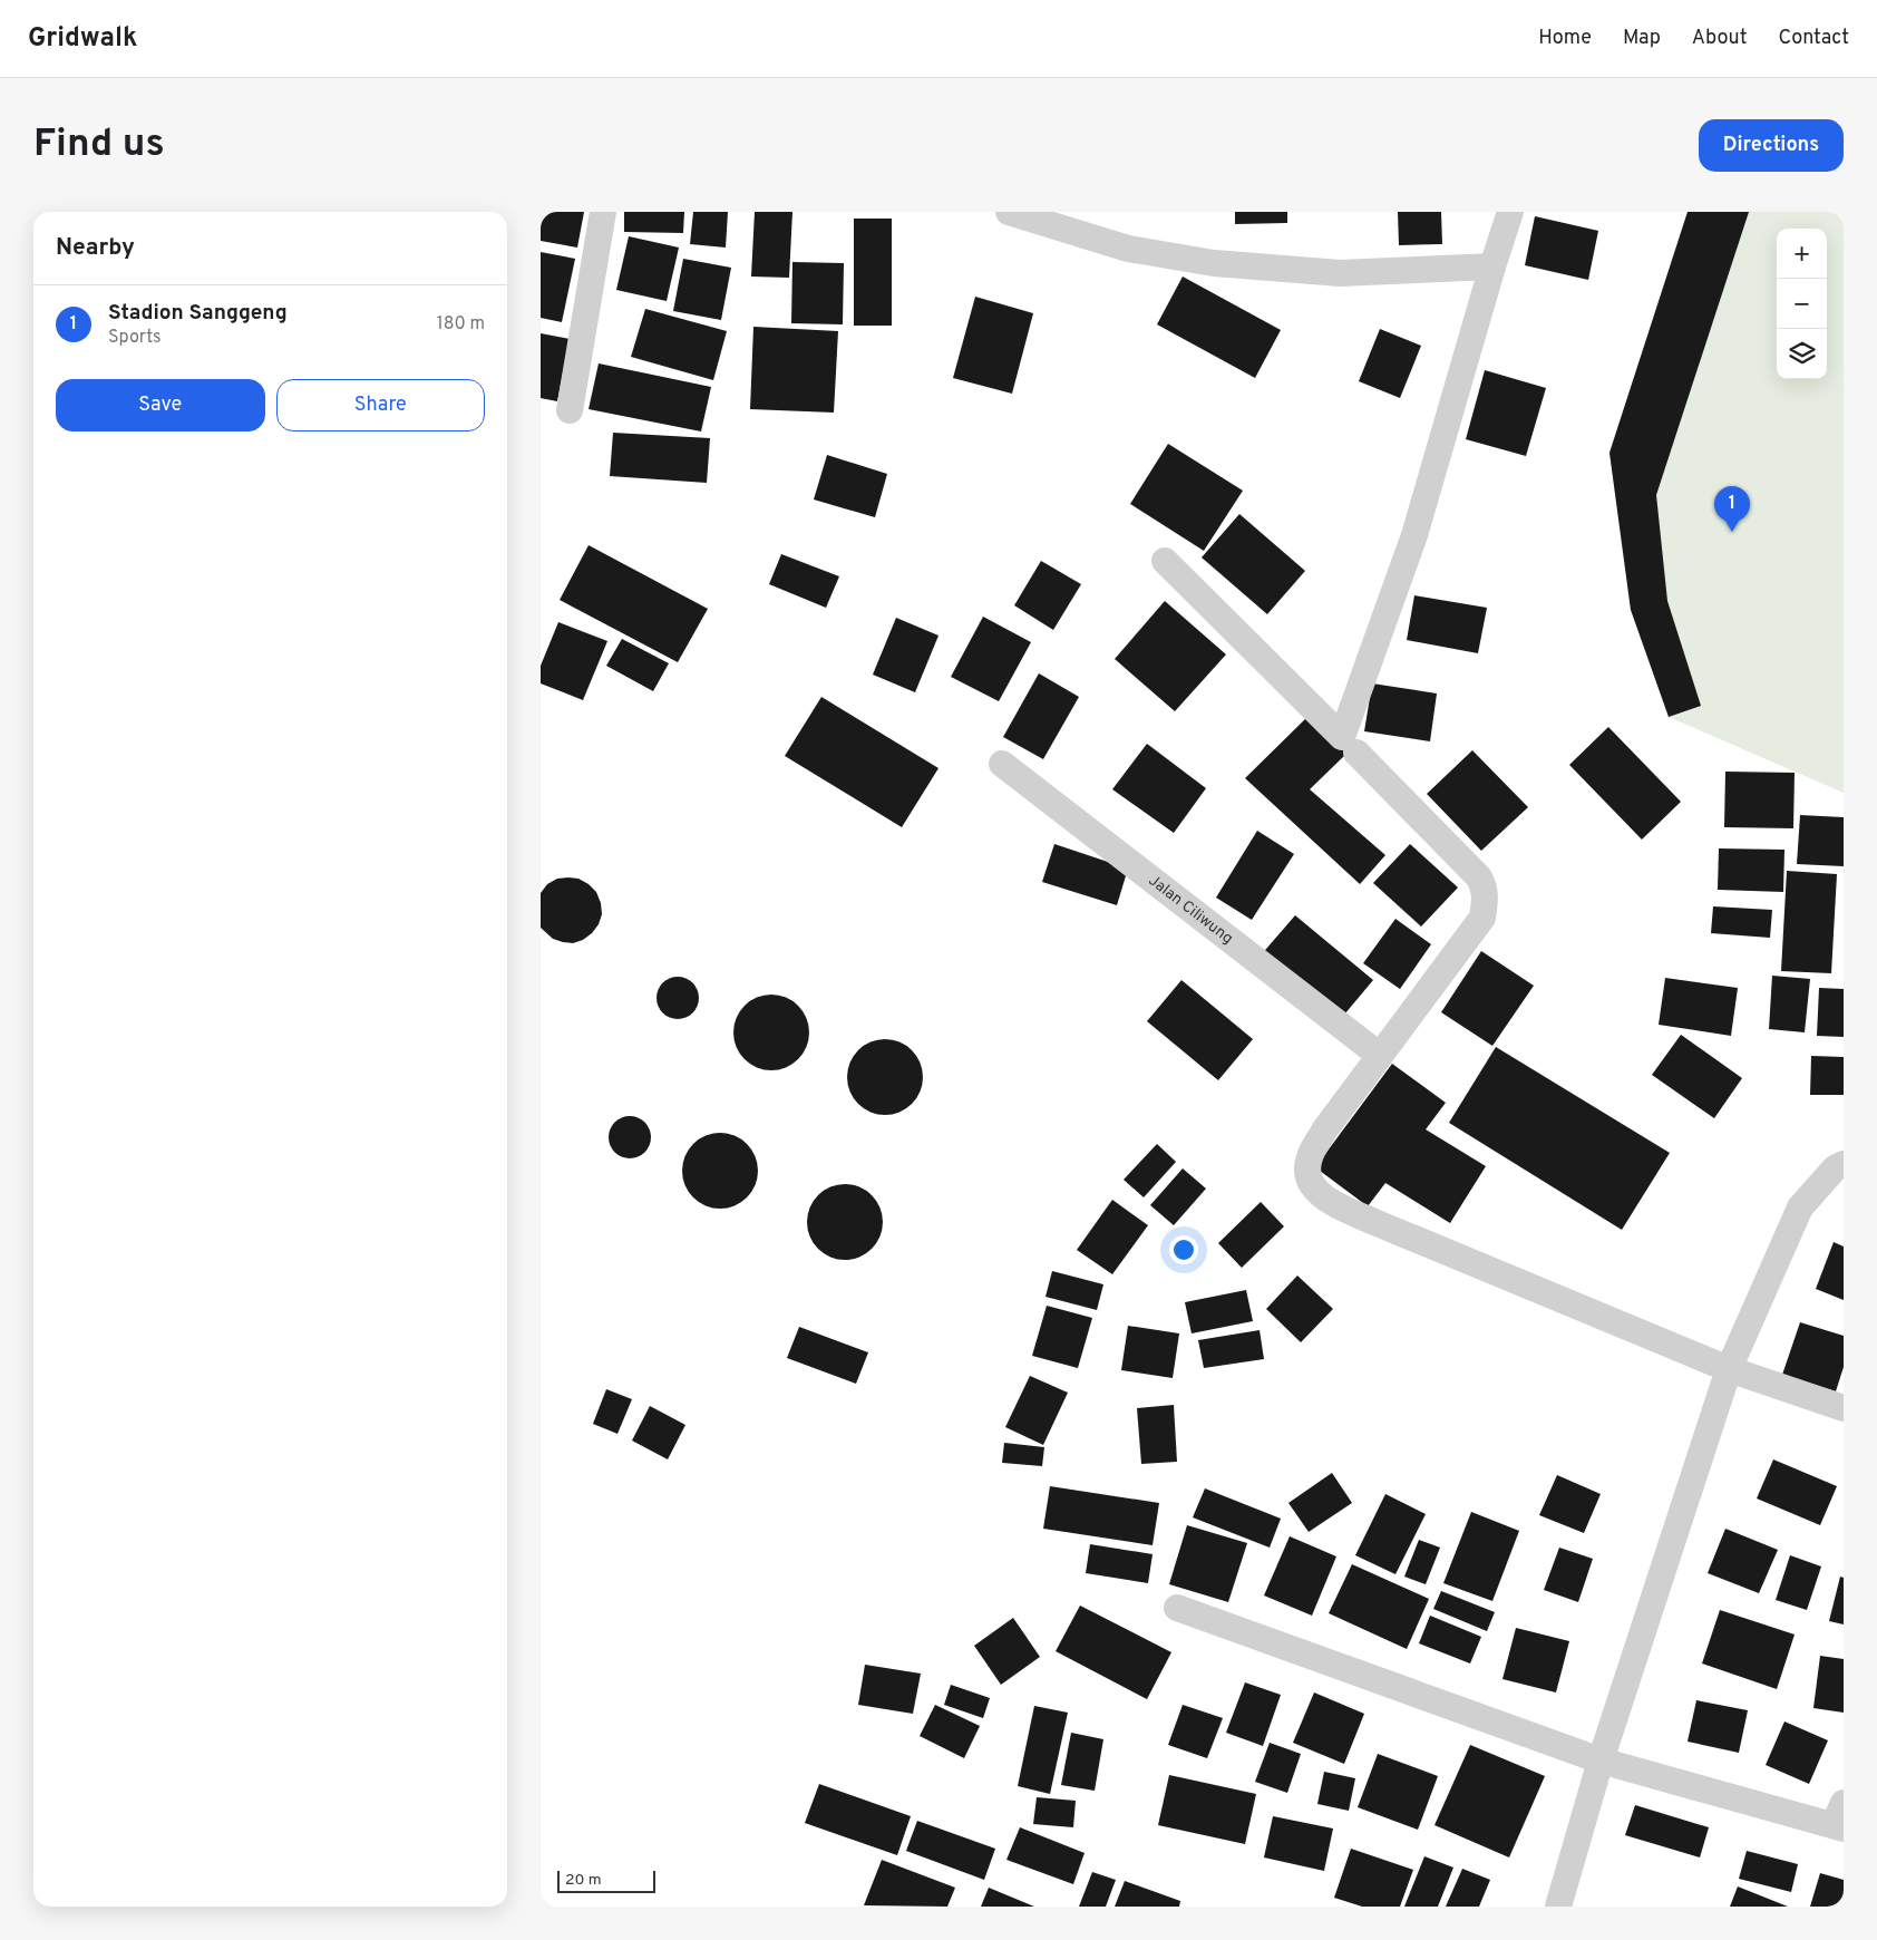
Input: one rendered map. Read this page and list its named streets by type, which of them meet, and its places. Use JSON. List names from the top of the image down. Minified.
{"streets":{"street":["Jalan Ciliwung"]},"scale_bar":"20 m","page":{"header":"Gridwalk","nav":["Home","Map","About","Contact"],"buttons":["Directions",["Save","Share"]],"title":"Find us","heading":"Nearby","map_buttons":["+","−"],"list":[{"mark":"1","name":"Stadion Sanggeng","note":"Sports","value":"180 m"}],"pins":"1","scale":"20 m"}}
